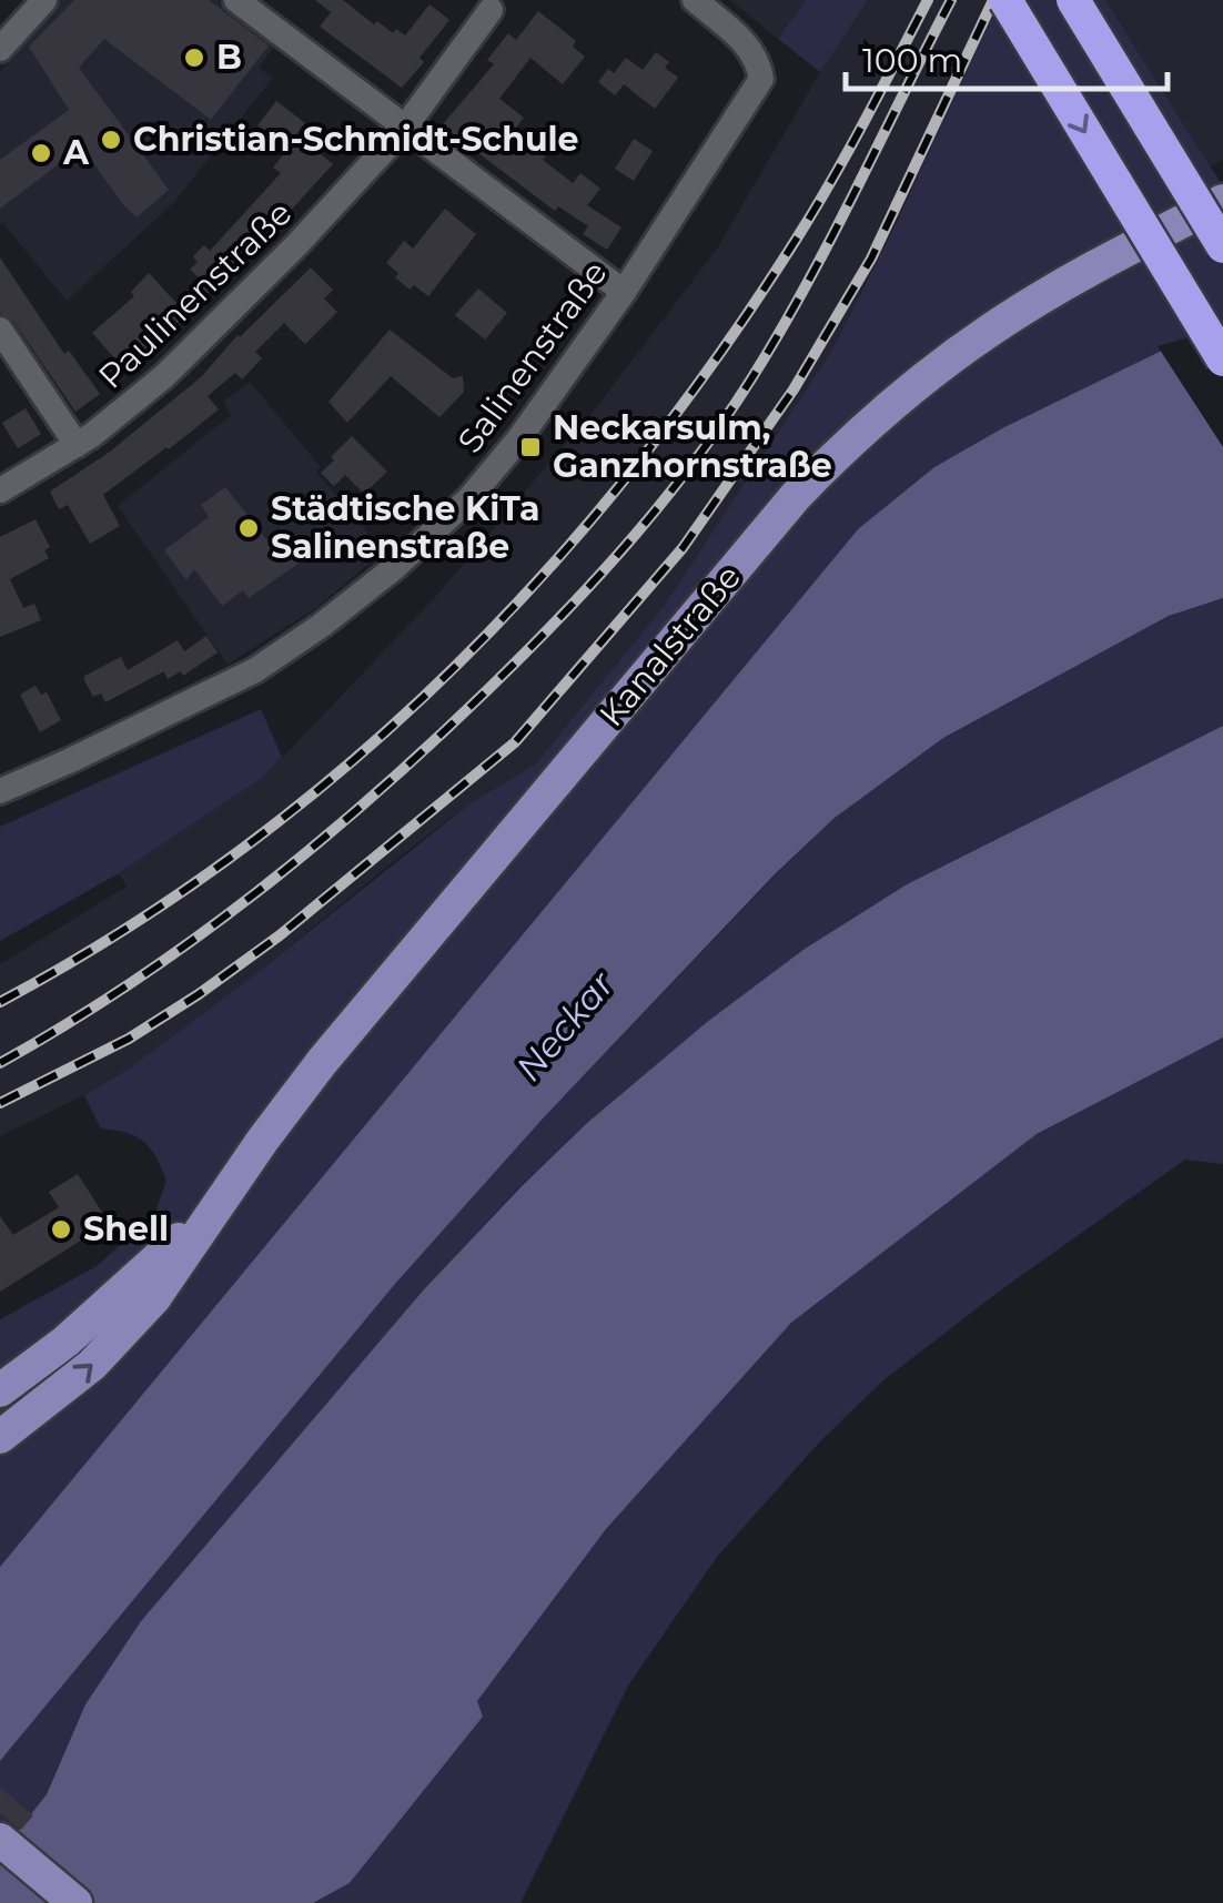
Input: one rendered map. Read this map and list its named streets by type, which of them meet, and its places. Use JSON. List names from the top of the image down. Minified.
{"streets":{"main road":["Kanalstraße"],"street":["Paulinenstraße","Salinenstraße"]},"water":["Neckar"],"places":{"other":["B","Christian-Schmidt-Schule","A","Städtische KiTa Salinenstraße","Shell"],"transit":["Neckarsulm, Ganzhornstraße"]},"scale_bar":"100 m"}
